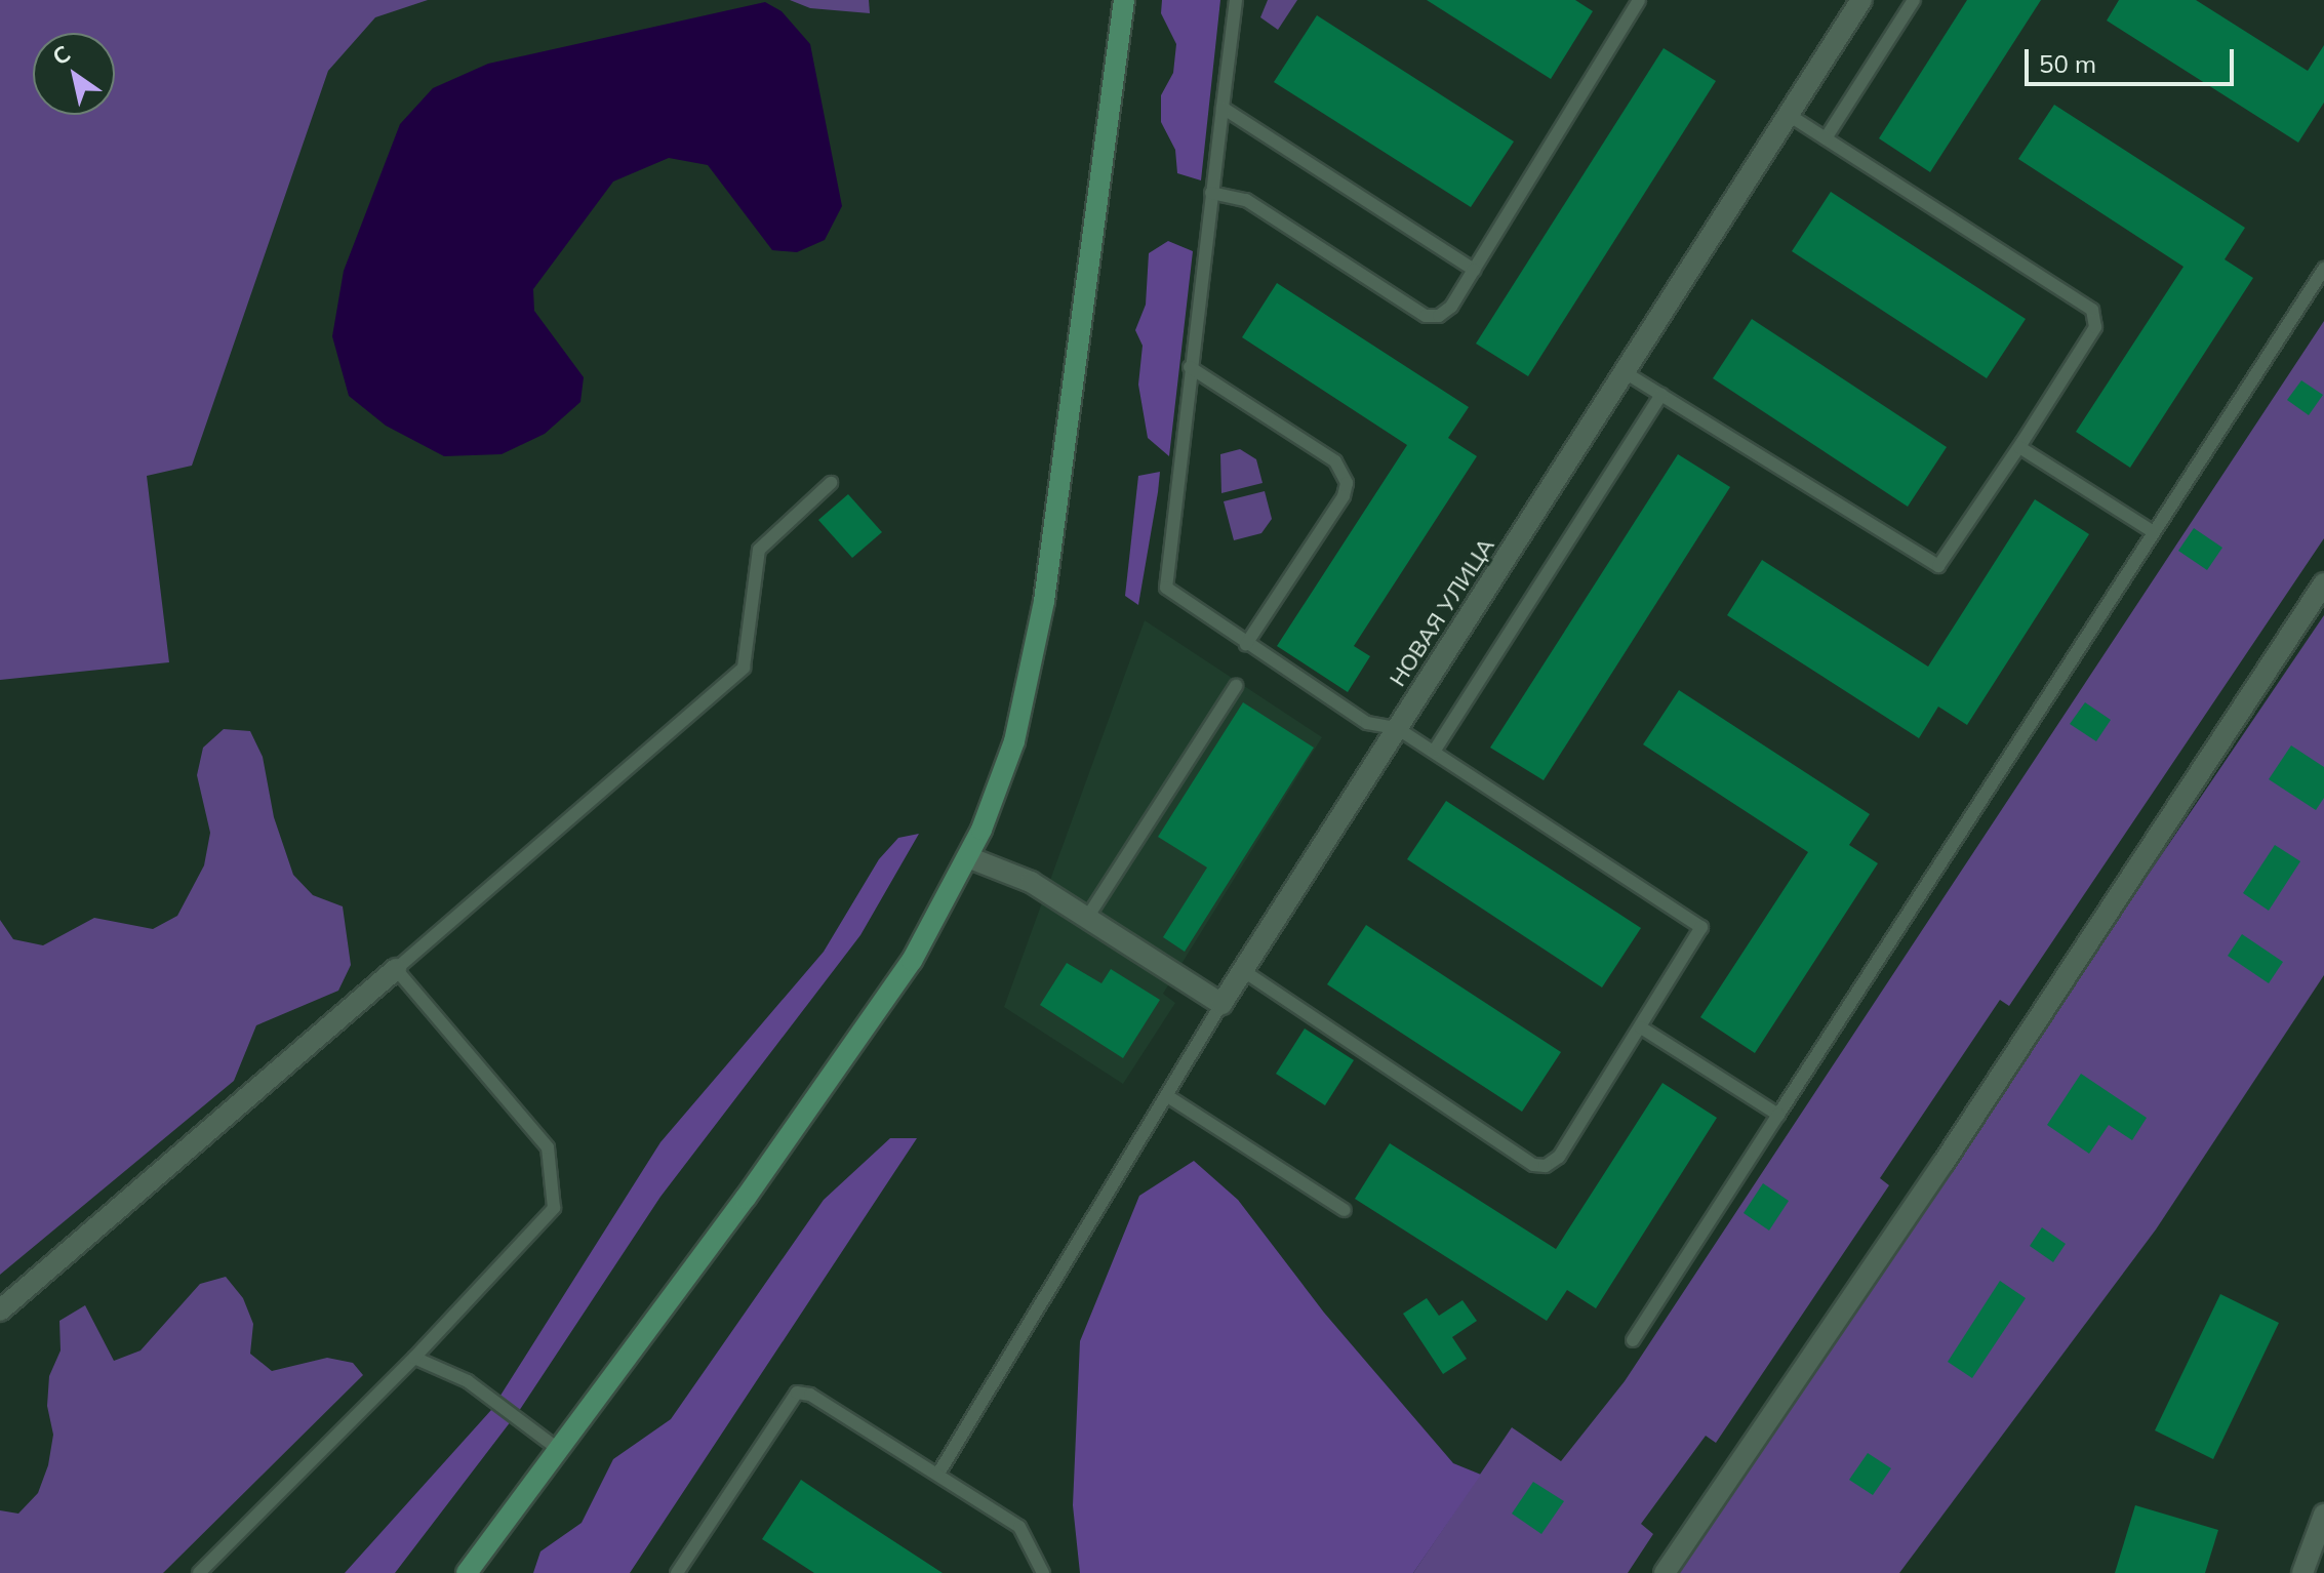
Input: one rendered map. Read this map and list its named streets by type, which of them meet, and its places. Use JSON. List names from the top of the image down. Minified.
{"streets":{"street":["НОВАЯ УЛИЦА"]},"scale_bar":"50 m","north":"top left"}
